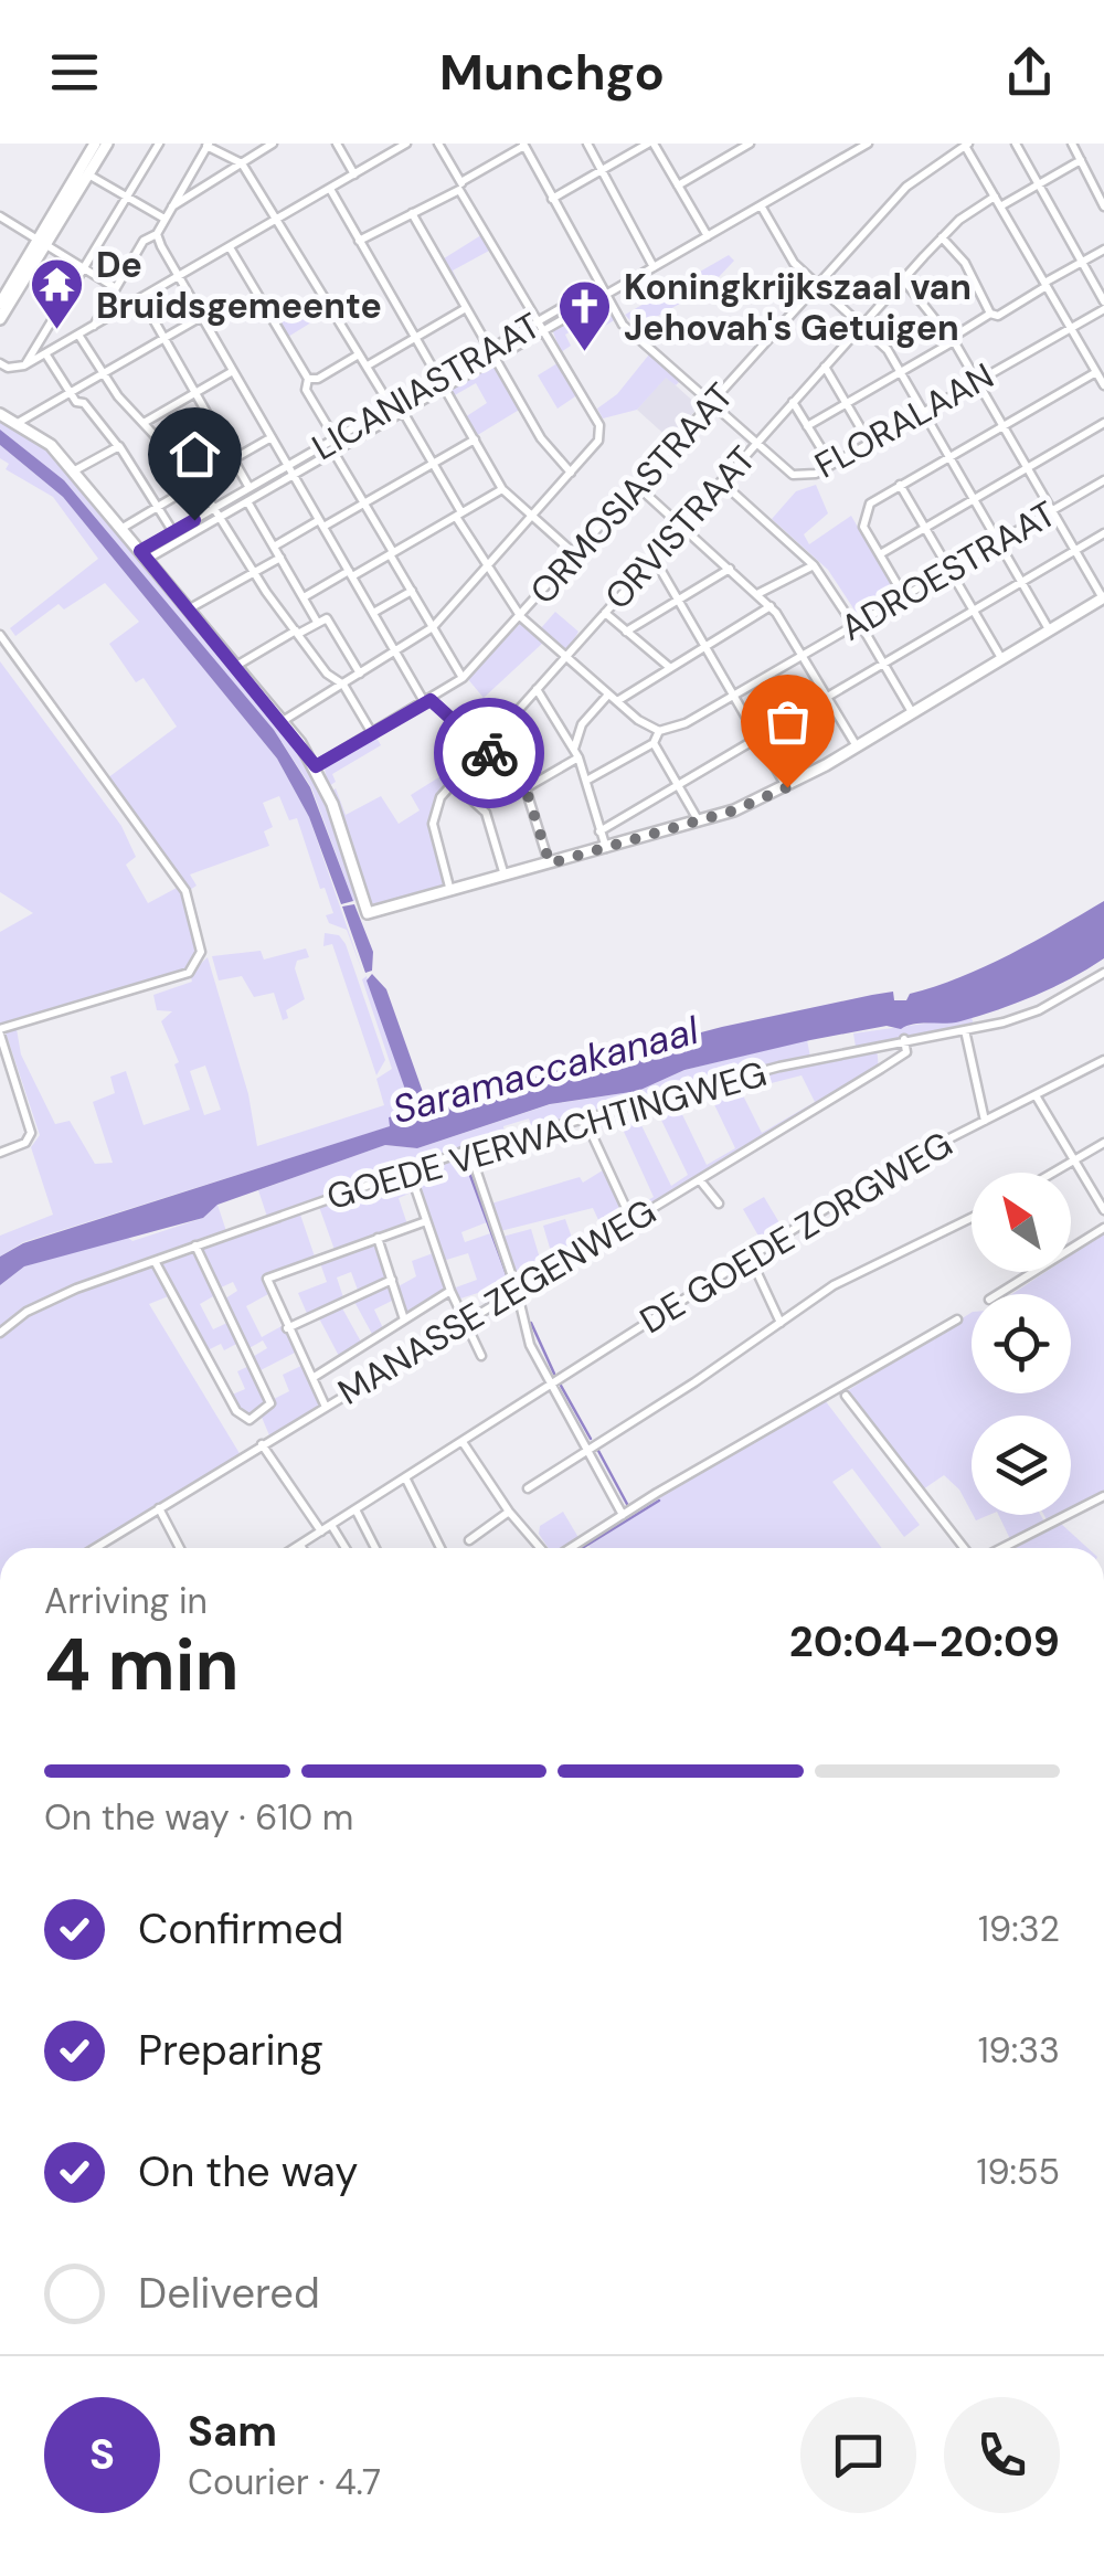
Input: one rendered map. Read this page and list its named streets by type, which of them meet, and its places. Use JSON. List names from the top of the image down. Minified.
{"streets":{"street":["LICANIASTRAAT","FLORALAAN","ORMOSIASTRAAT","ORVISTRAAT","ADROESTRAAT","GOEDE VERWACHTINGWEG","DE GOEDE ZORGWEG","MANASSE ZEGENWEG"]},"crossings":[["LICANIASTRAAT","FLORALAAN"],["FLORALAAN","ORMOSIASTRAAT"],["FLORALAAN","ORVISTRAAT"],["GOEDE VERWACHTINGWEG","MANASSE ZEGENWEG"]],"water":["Saramaccakanaal"],"places":{"temple":["De Bruidsgemeente"],"church":["Koningkrijkszaal van Jehovah's Getuigen"]},"north":"top left","page":{"header":"Munchgo","heading":["4 min","Arriving in","20:04–20:09"],"panel":["Sam","Courier · 4.7"],"bar":"On the way · 610 m","list":[["Confirmed","19:32"],["Preparing","19:33"],["On the way","19:55"],"Delivered"],"round":"S"}}
